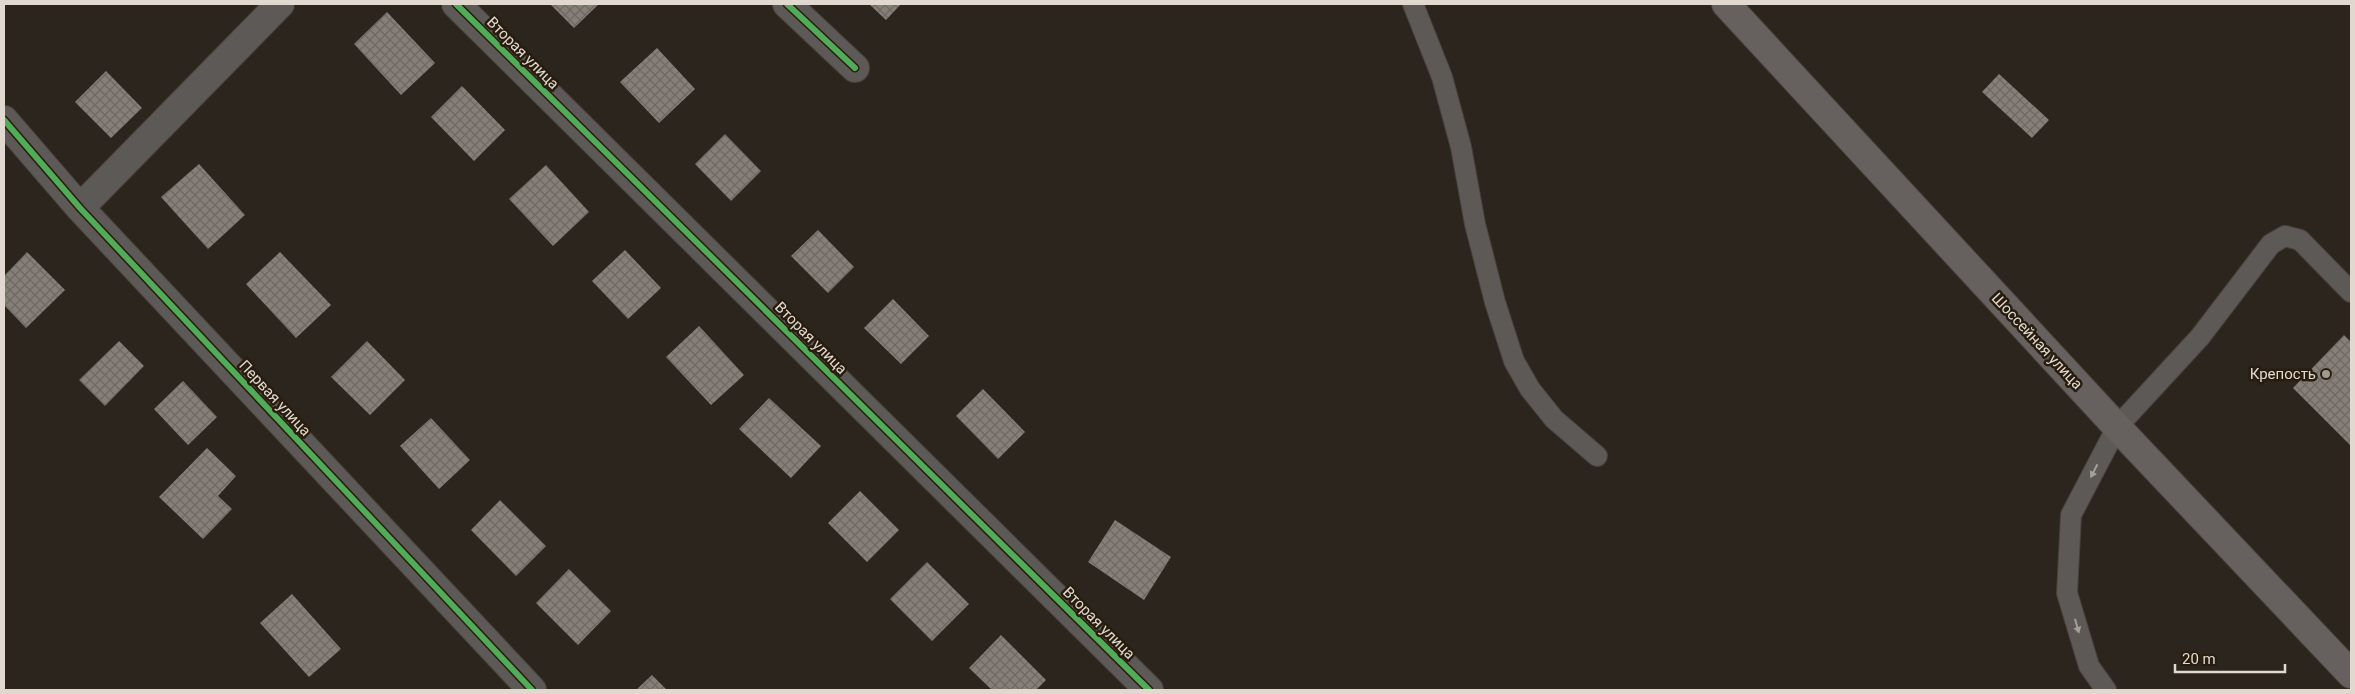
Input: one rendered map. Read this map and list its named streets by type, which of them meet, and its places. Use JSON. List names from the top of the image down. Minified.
{"streets":{"main road":["Шоссейная улица"],"street":["Вторая улица","Первая улица"]},"places":["Крепость"],"scale_bar":"20 m"}
